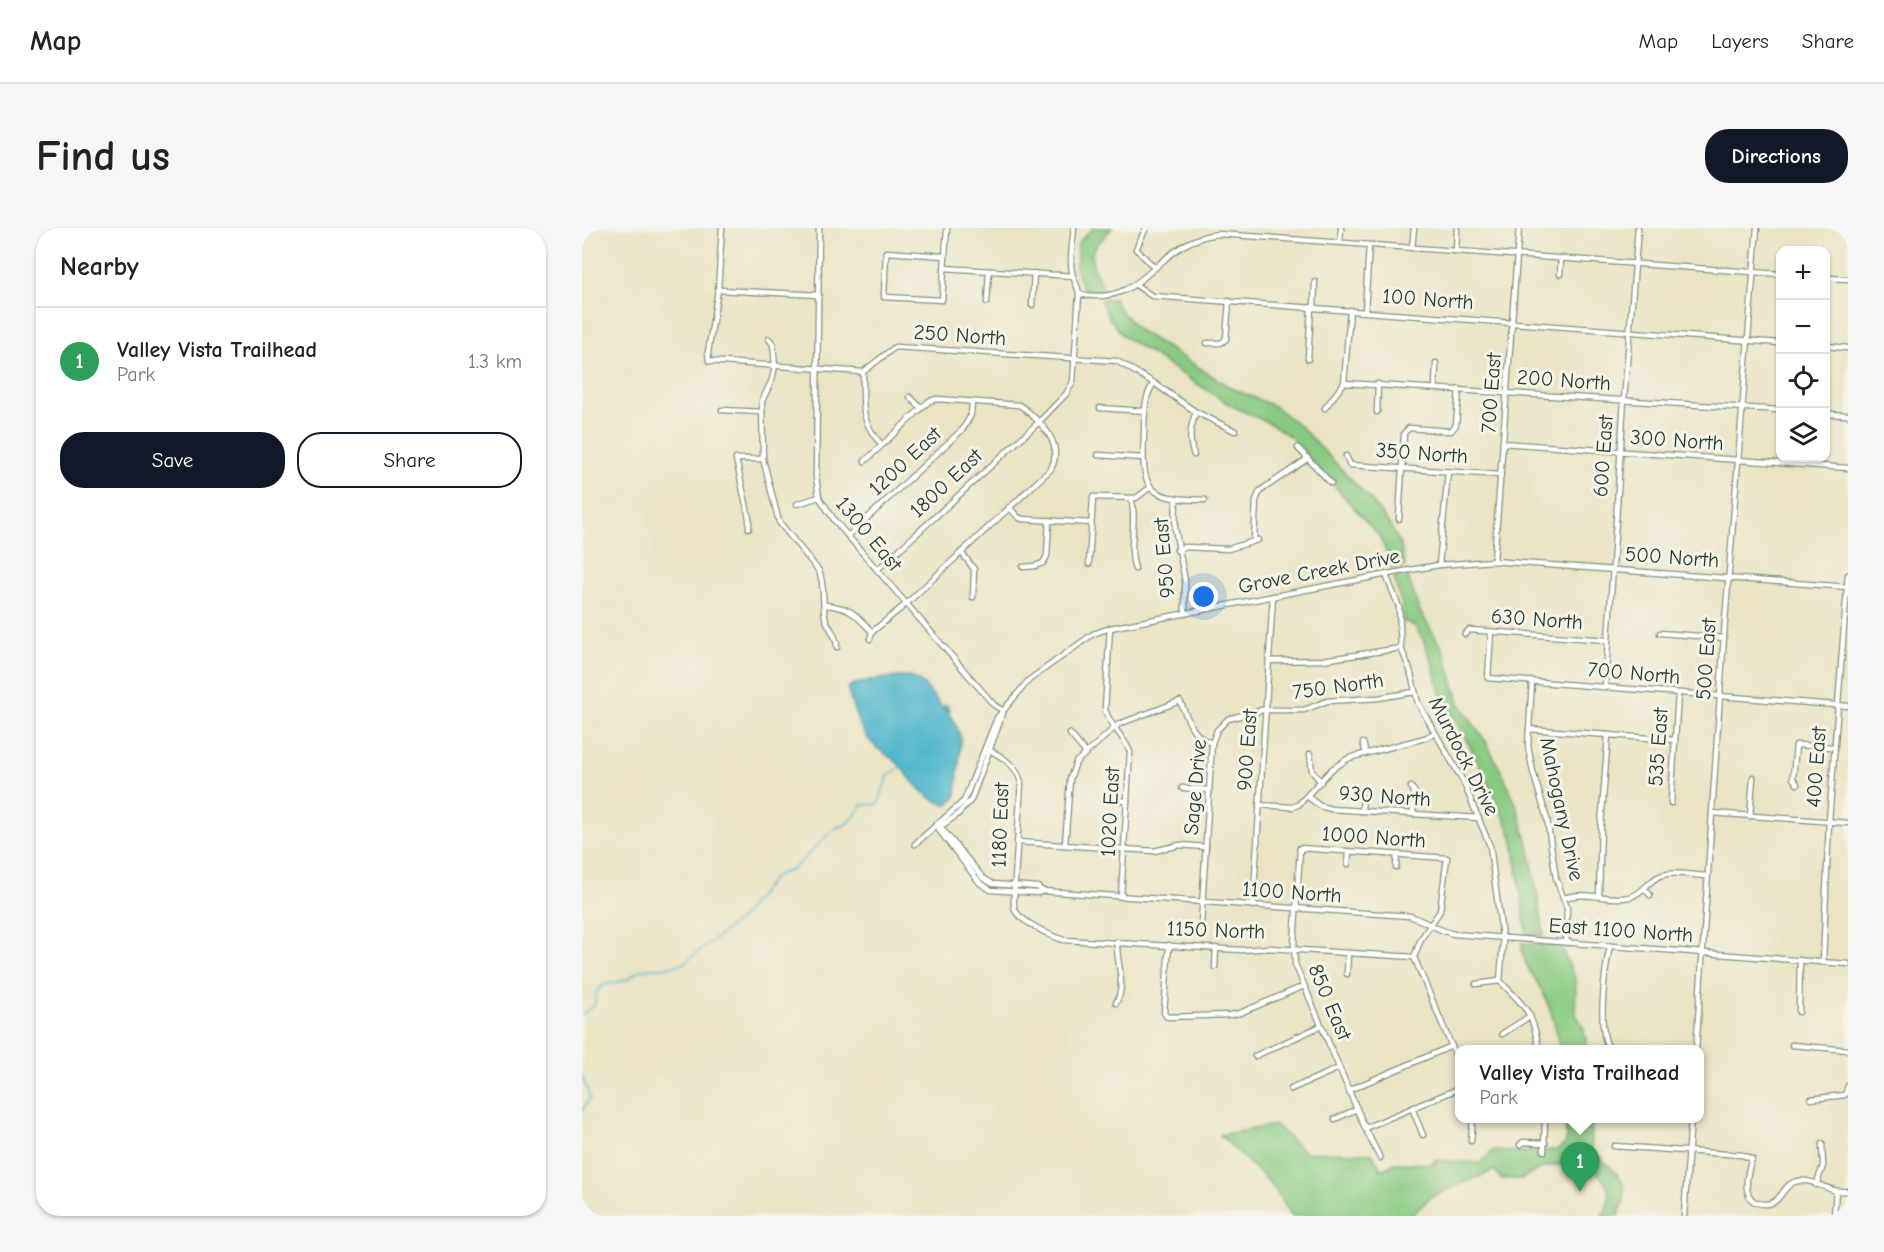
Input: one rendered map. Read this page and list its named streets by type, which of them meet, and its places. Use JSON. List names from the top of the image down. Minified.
{"streets":{"street":["100 North","250 North","200 North","700 East","300 North","350 North","600 East","1200 East","1800 East","1300 East","500 North","950 East","Grove Creek Drive","630 North","500 East","700 North","750 North","535 East","900 East","Murdock Drive","400 East","Sage Drive","930 North","Mahogany Drive","1020 East","1180 East","1000 North","1100 North","1150 North","East 1100 North","850 East"]},"crossings":[["100 North","700 East"],["100 North","600 East"],["100 North","500 East"],["250 North","1800 East"],["200 North","700 East"],["200 North","600 East"],["200 North","500 East"],["700 East","300 North"],["700 East","350 North"],["700 East","500 North"],["700 East","Grove Creek Drive"],["300 North","600 East"],["300 North","500 East"],["600 East","500 North"],["600 East","630 North"],["600 East","700 North"],["1200 East","1300 East"],["1800 East","1300 East"],["1300 East","Grove Creek Drive"],["500 North","Grove Creek Drive"],["500 North","500 East"],["500 North","400 East"],["950 East","Grove Creek Drive"],["Grove Creek Drive","900 East"],["Grove Creek Drive","Murdock Drive"],["Grove Creek Drive","1020 East"],["Grove Creek Drive","1180 East"],["Grove Creek Drive","1100 North"],["630 North","700 North"],["500 East","700 North"],["500 East","East 1100 North"],["700 North","535 East"],["700 North","400 East"],["700 North","Mahogany Drive"],["750 North","900 East"],["750 North","Murdock Drive"],["750 North","Sage Drive"],["900 East","Sage Drive"],["900 East","930 North"],["900 East","1100 North"],["Murdock Drive","930 North"],["Murdock Drive","1100 North"],["Sage Drive","1100 North"],["Mahogany Drive","East 1100 North"],["1020 East","1100 North"],["1180 East","1100 North"],["1180 East","1150 North"],["1000 North","1100 North"],["1000 North","850 East"],["1100 North","East 1100 North"],["1100 North","850 East"],["1150 North","850 East"]],"page":{"header":"Map","nav":["Map","Layers","Share"],"buttons":["Directions",["Save","Share"]],"title":"Find us","heading":"Nearby","map_buttons":["+","−"],"list":[{"mark":"1","name":"Valley Vista Trailhead","note":"Park","value":"1.3 km"}],"popup":["Valley Vista Trailhead","Park"],"pins":"1"}}
